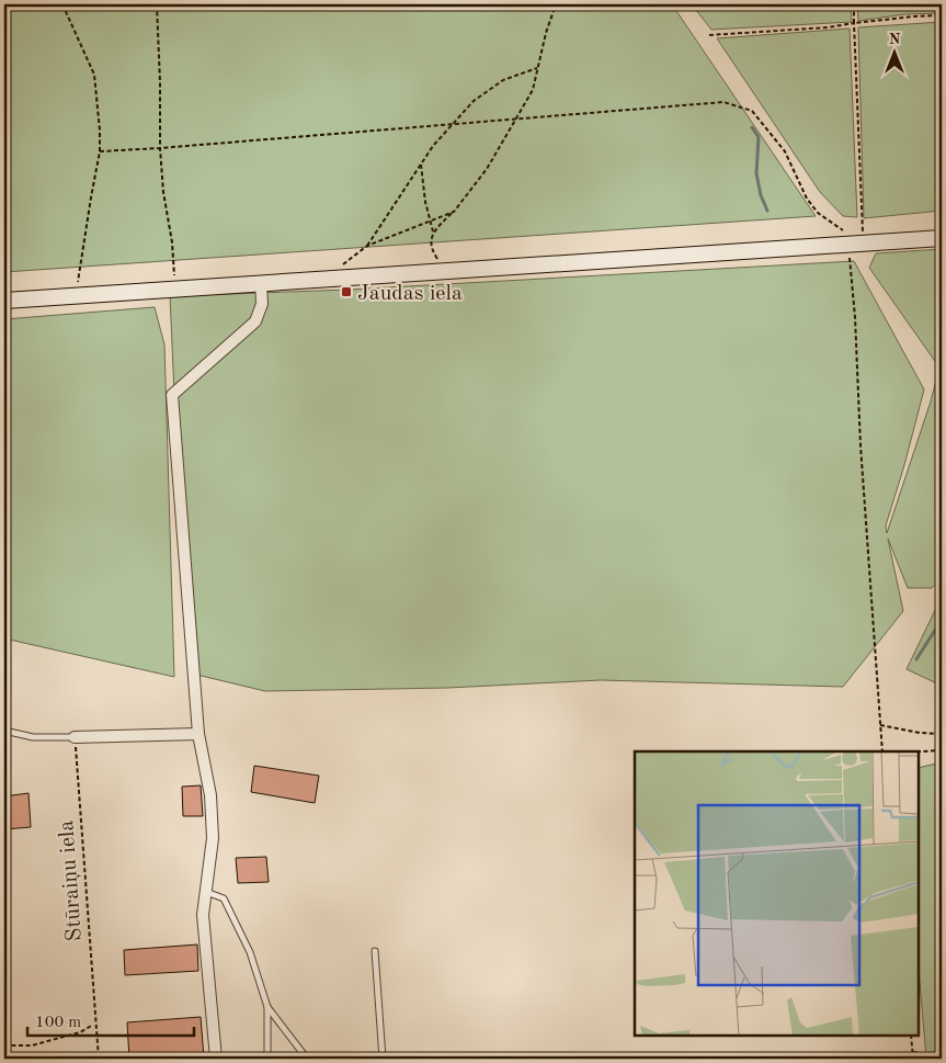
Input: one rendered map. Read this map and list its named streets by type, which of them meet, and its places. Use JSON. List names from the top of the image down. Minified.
{"streets":{"path":["Stūraiņu iela"]},"places":{"transit":["Jaudas iela"]},"scale_bar":"100 m","north":"top"}
